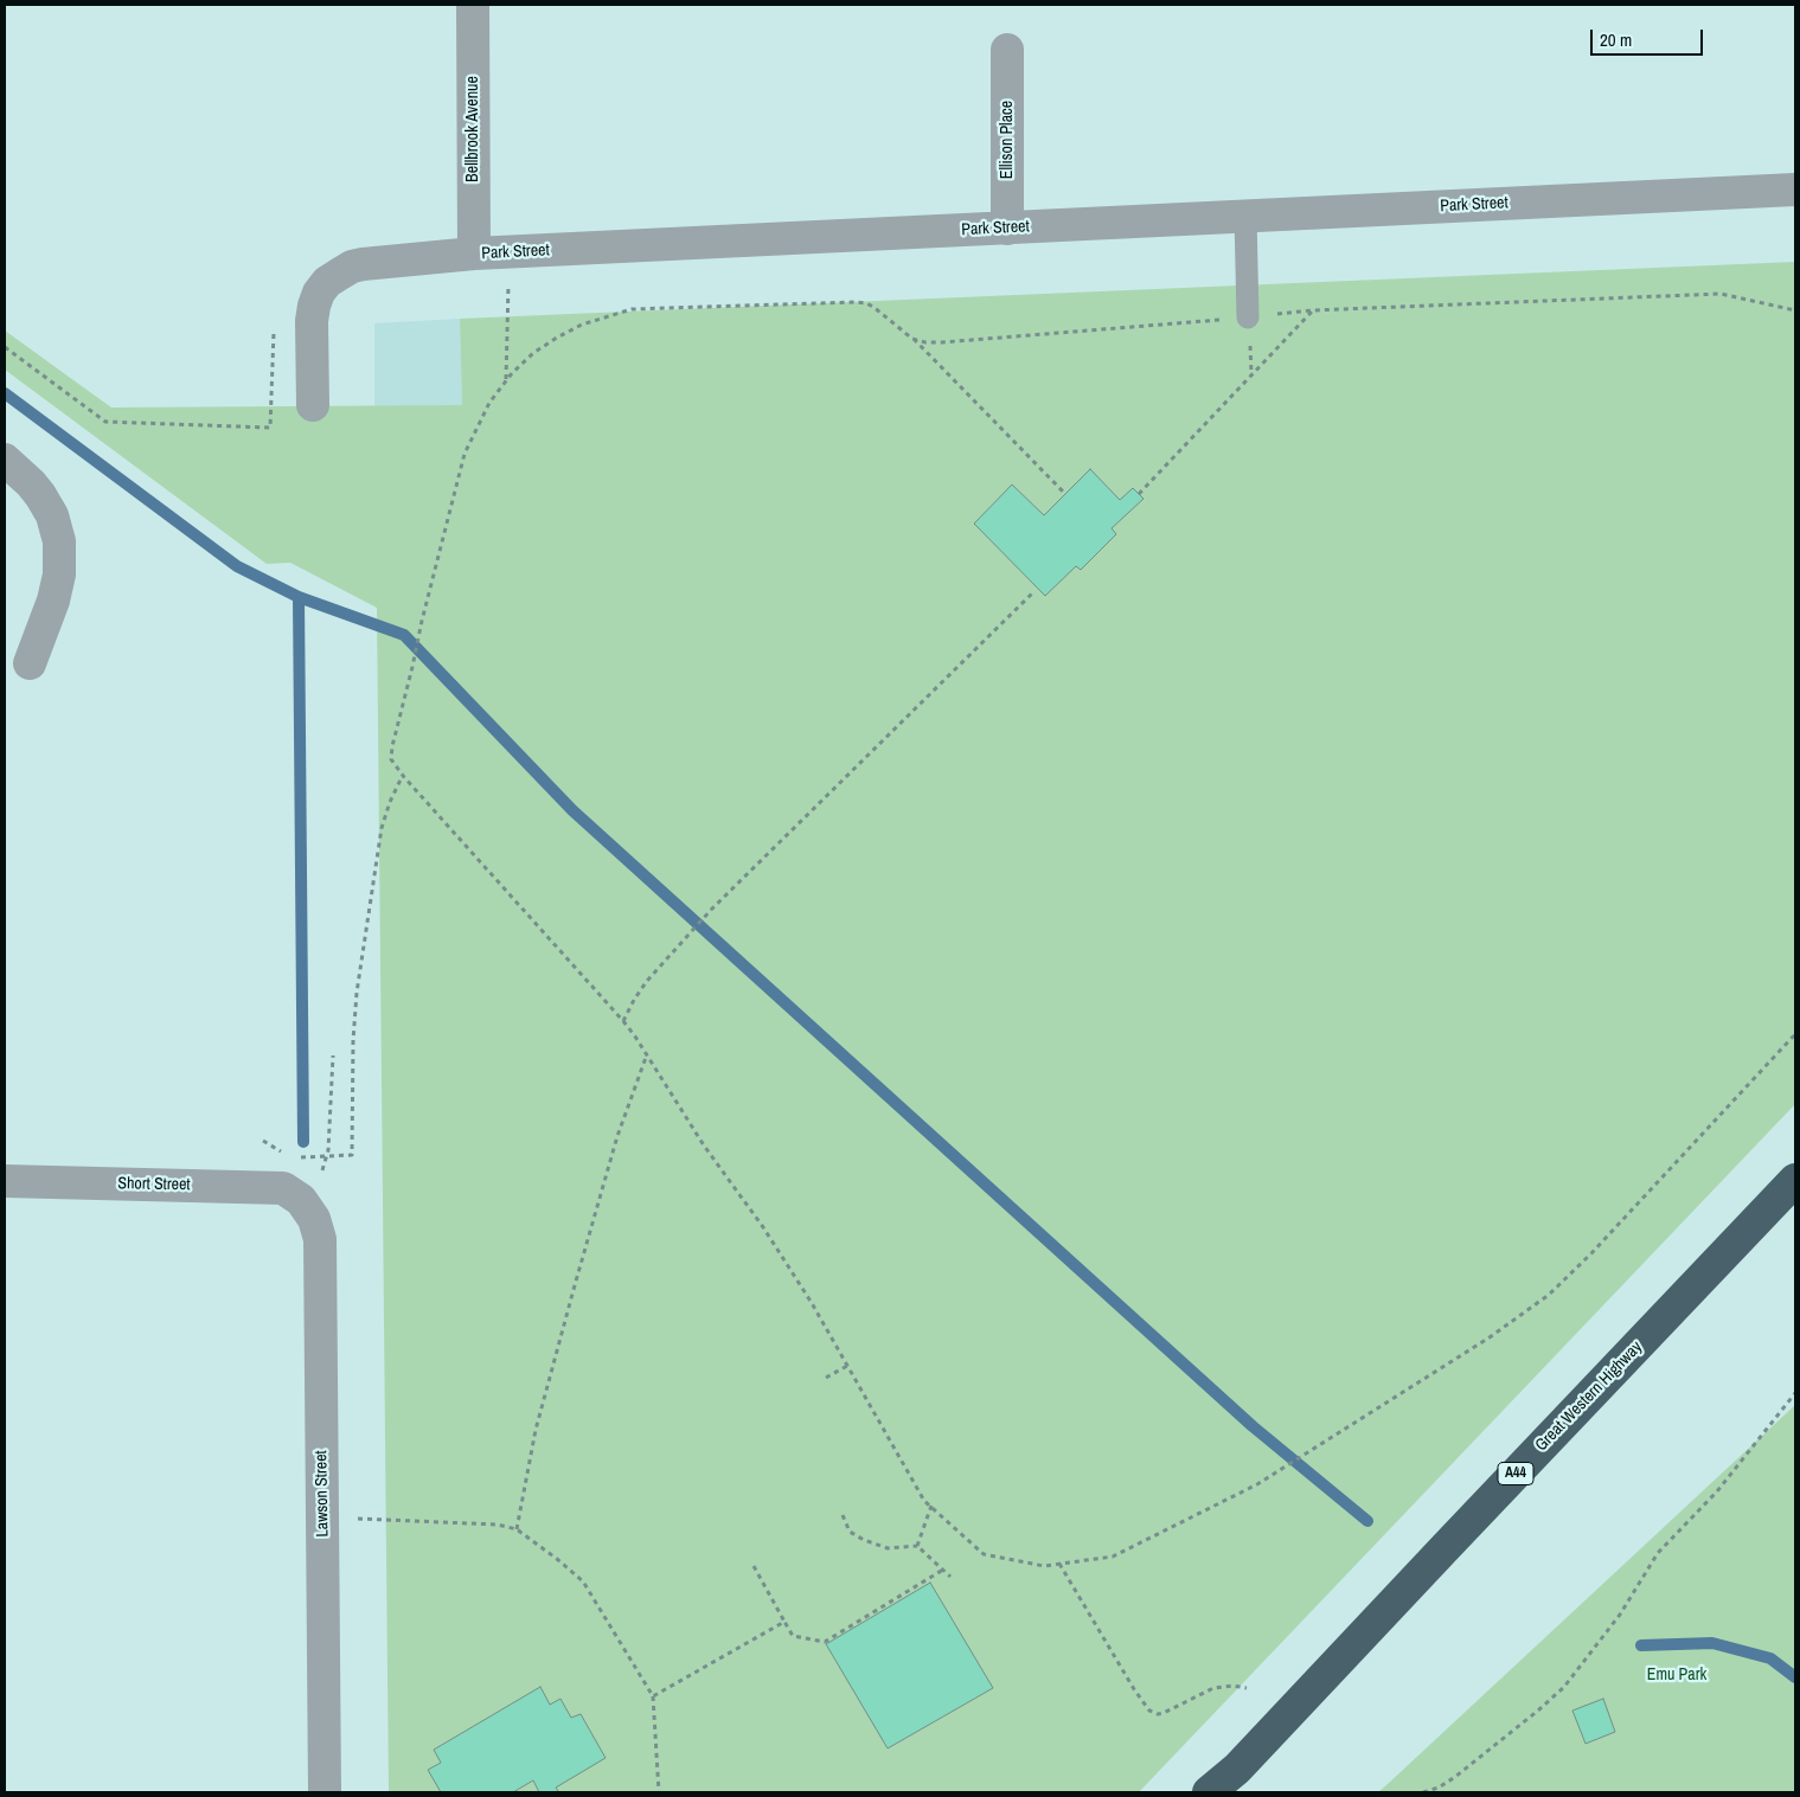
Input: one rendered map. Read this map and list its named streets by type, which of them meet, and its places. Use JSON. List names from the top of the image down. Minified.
{"streets":{"highway":["Great Western Highway","A44"],"street":["Bellbrook Avenue","Ellison Place","Park Street","Short Street","Lawson Street"]},"crossings":[["Bellbrook Avenue","Park Street"],["Ellison Place","Park Street"],["Short Street","Lawson Street"]],"parks":["Emu Park"],"scale_bar":"20 m"}
